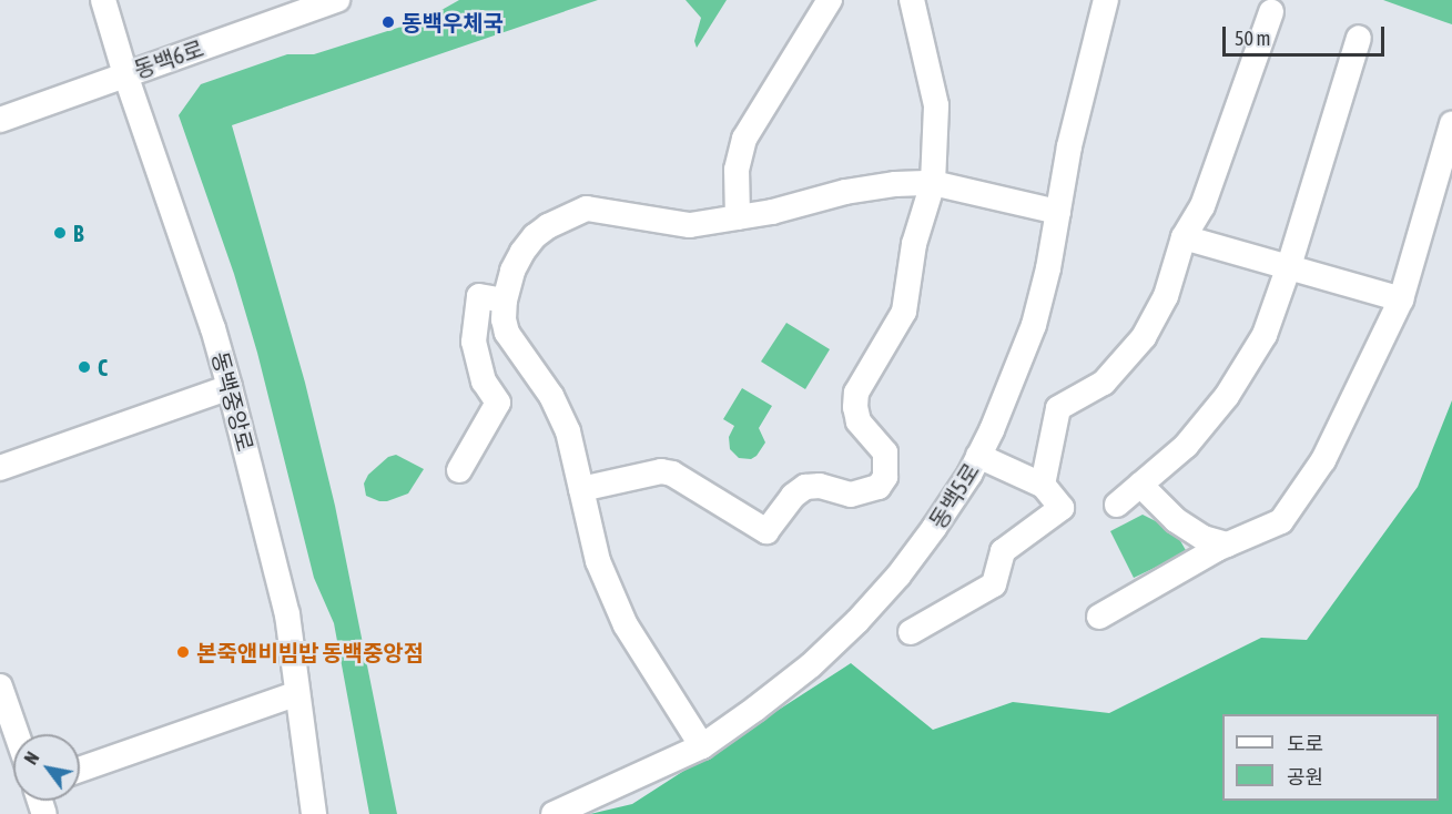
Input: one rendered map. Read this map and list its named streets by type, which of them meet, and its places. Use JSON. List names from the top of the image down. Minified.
{"streets":{"street":["동백6로","동백중앙로","동백5로"]},"crossings":[["동백6로","동백중앙로"]],"places":["동백우체국","B","C","본죽앤비빔밥 동백중앙점"],"legend":["도로","공원"],"scale_bar":"50 m","north":"top left"}
